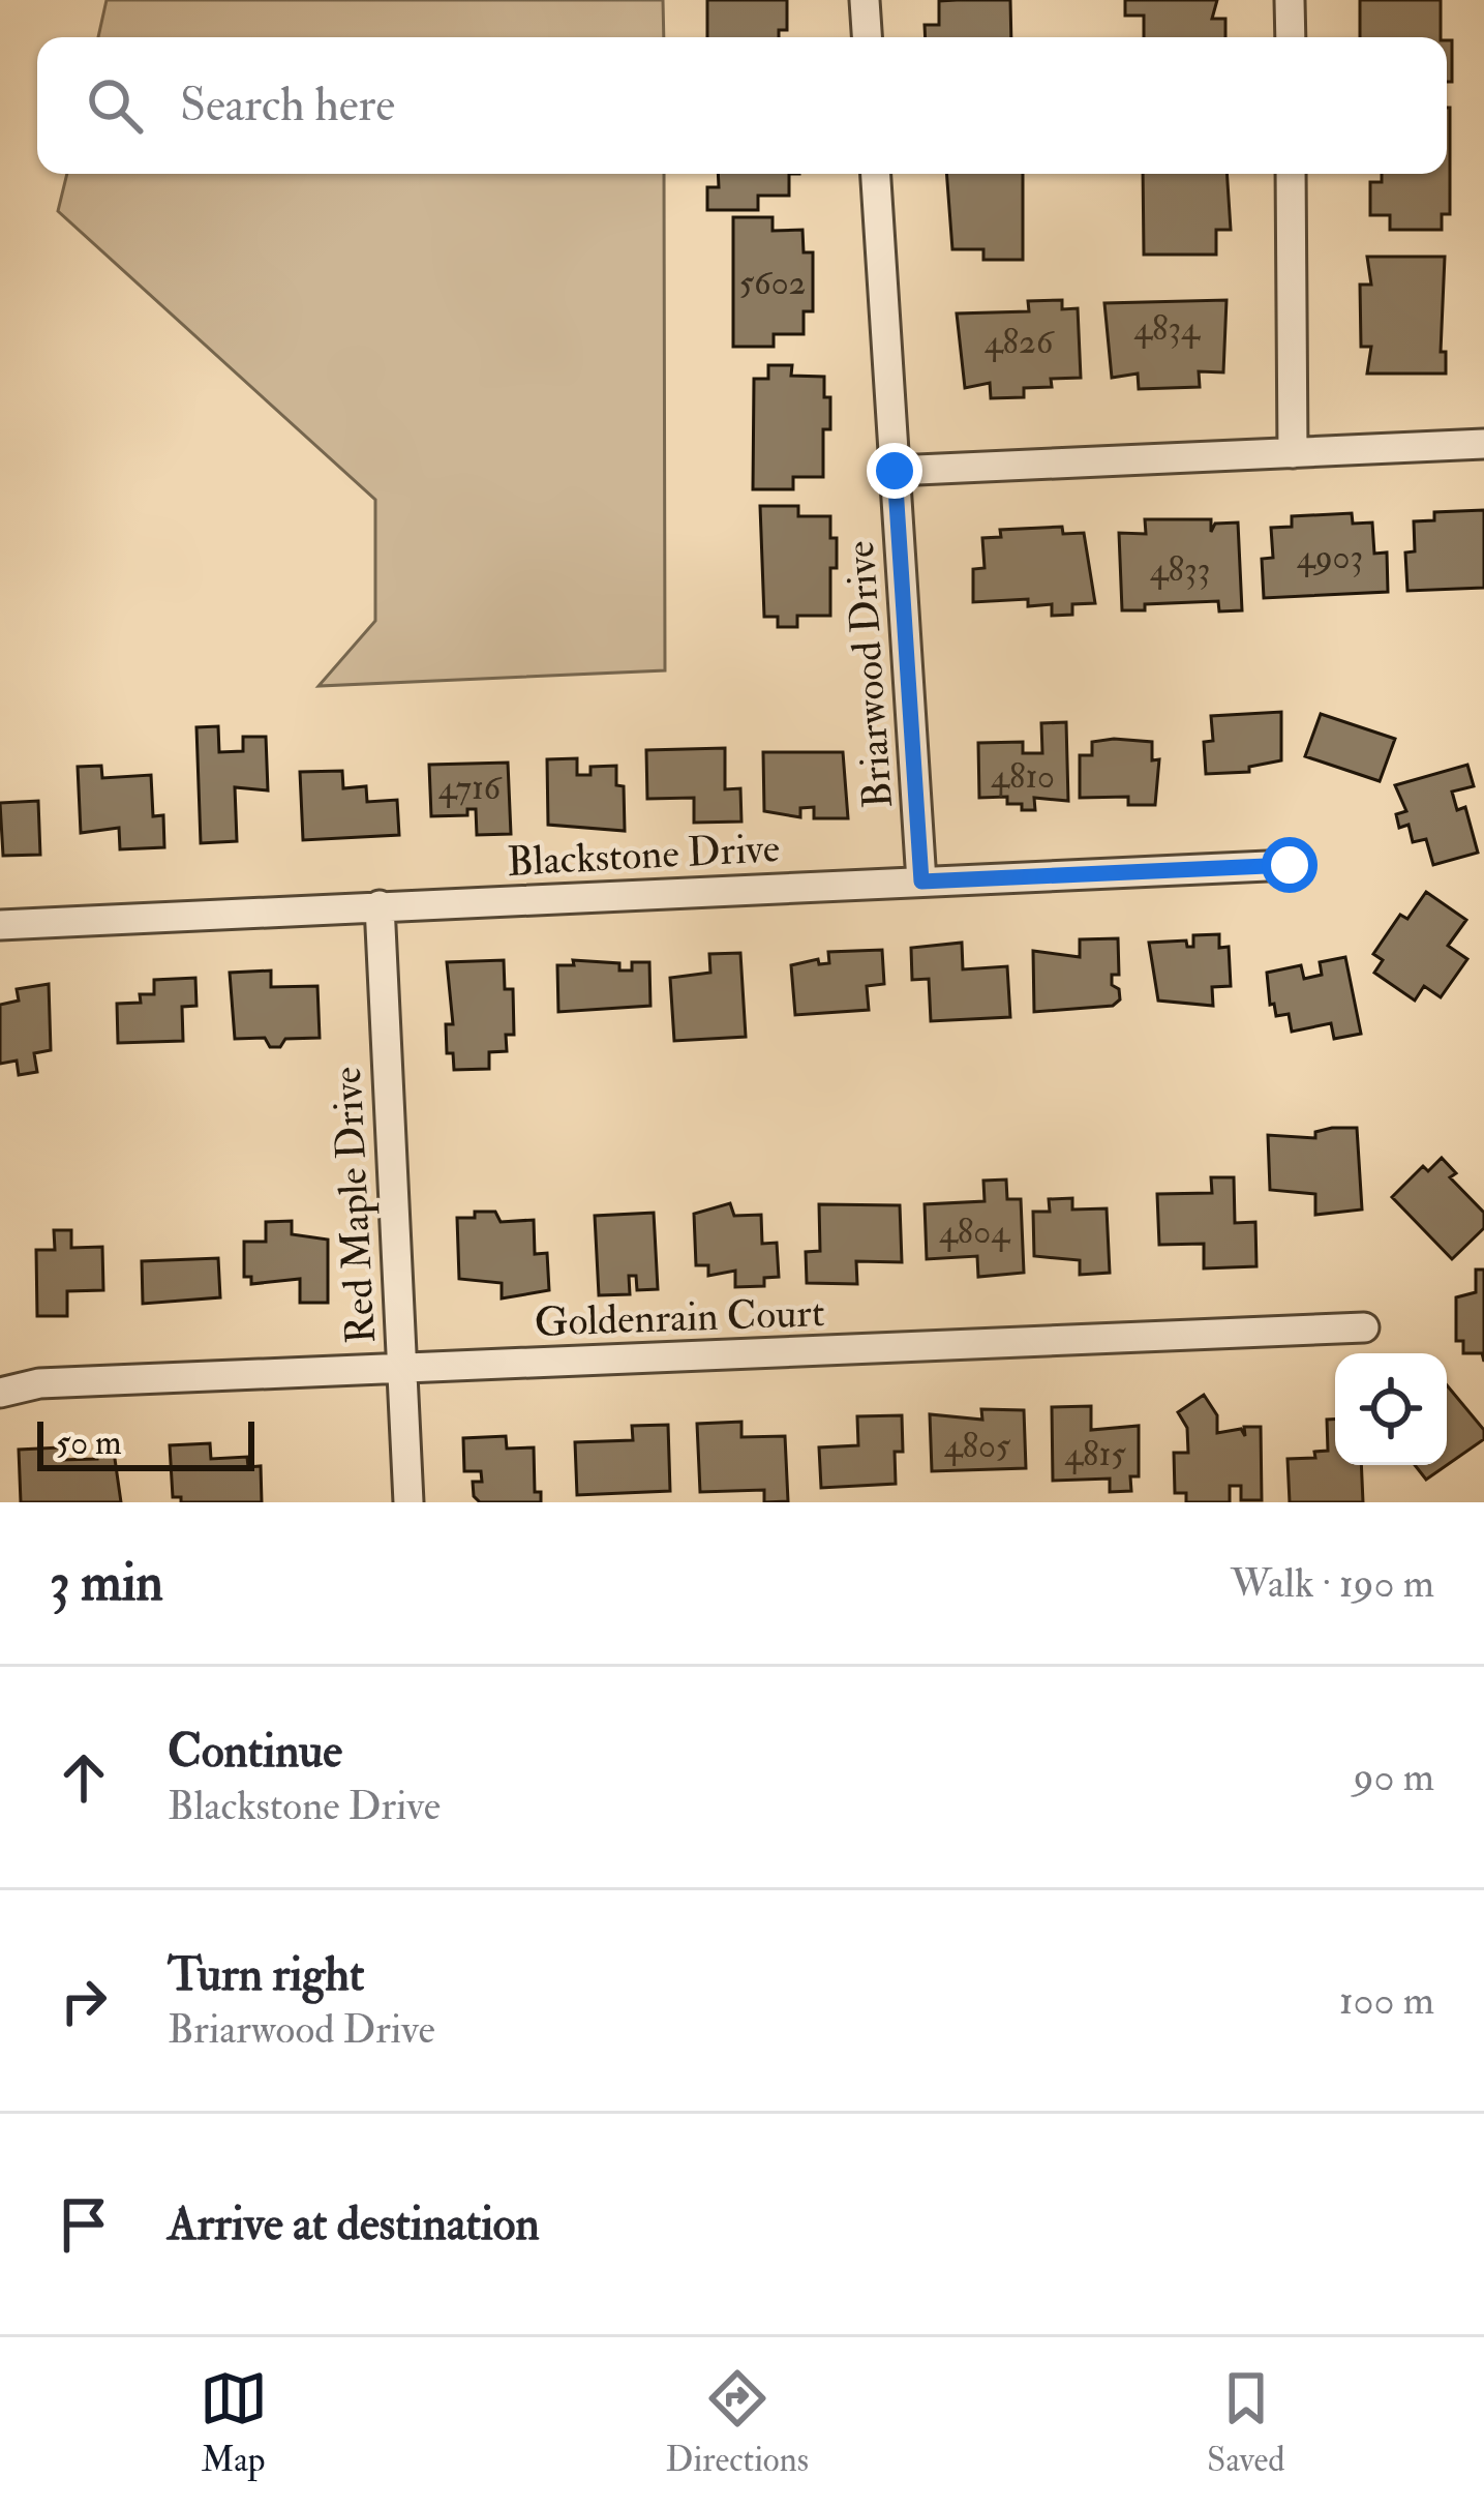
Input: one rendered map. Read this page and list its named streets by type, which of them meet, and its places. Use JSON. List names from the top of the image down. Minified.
{"streets":{"street":["Briarwood Drive","Blackstone Drive","Red Maple Drive","Goldenrain Court"]},"crossings":[["Briarwood Drive","Blackstone Drive"],["Blackstone Drive","Red Maple Drive"],["Red Maple Drive","Goldenrain Court"]],"house_numbers":["5602","4834","4826","4903","4833","4810","4716","4804","4805","4815"],"scale_bar":"50 m","page":{"search":"Search here","scale":"50 m","heading":["3 min","Walk · 190 m"],"list":[["Continue","Blackstone Drive","90 m"],["Turn right","Briarwood Drive","100 m"],"Arrive at destination"],"nav":["Map","Directions","Saved"]}}
